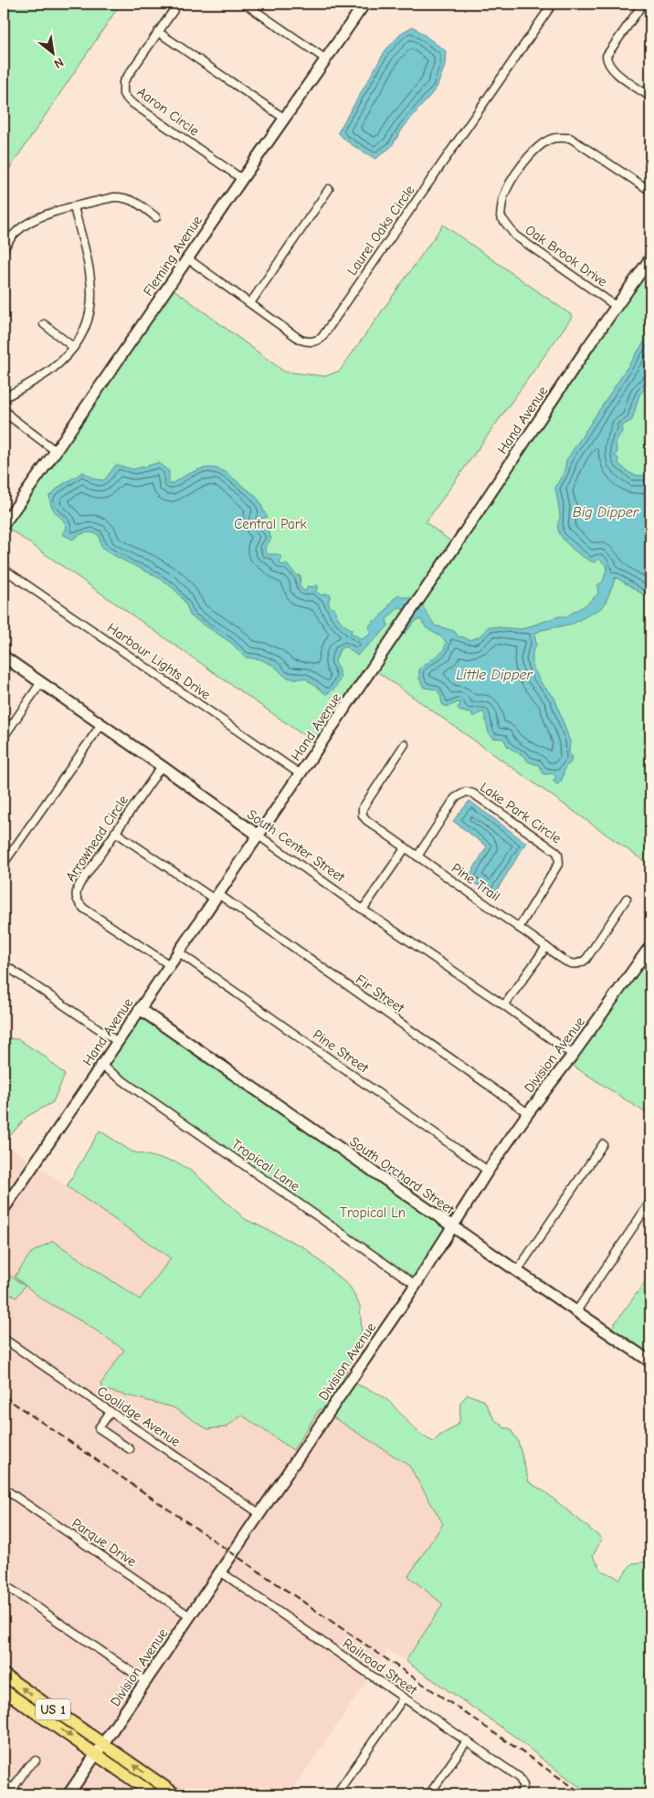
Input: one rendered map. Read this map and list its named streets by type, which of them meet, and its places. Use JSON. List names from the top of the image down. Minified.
{"streets":{"main road":["US 1"],"street":["Aaron Circle","Laurel Oaks Circle","Fleming Avenue","Oak Brook Drive","Hand Avenue","Harbour Lights Drive","Lake Park Circle","Arrowhead Circle","South Center Street","Pine Trail","Fir Street","Pine Street","Division Avenue","Tropical Lane","South Orchard Street","Coolidge Avenue","Parque Drive","Railroad Street"]},"crossings":[["Aaron Circle","Fleming Avenue"],["Laurel Oaks Circle","Fleming Avenue"],["Oak Brook Drive","Hand Avenue"],["Hand Avenue","Harbour Lights Drive"],["Hand Avenue","Arrowhead Circle"],["Hand Avenue","South Center Street"],["Hand Avenue","Fir Street"],["Hand Avenue","Pine Street"],["Hand Avenue","Tropical Lane"],["Hand Avenue","South Orchard Street"],["Lake Park Circle","Pine Trail"],["Arrowhead Circle","South Center Street"],["Arrowhead Circle","Fir Street"],["South Center Street","Division Avenue"],["Fir Street","Division Avenue"],["Pine Street","Division Avenue"],["Division Avenue","Tropical Lane"],["Division Avenue","South Orchard Street"],["Division Avenue","Coolidge Avenue"],["Division Avenue","Parque Drive"],["Division Avenue","Railroad Street"],["Division Avenue","US 1"]],"water":["Big Dipper","Little Dipper"],"parks":["Central Park","Tropical Ln"],"north":"bottom right"}
